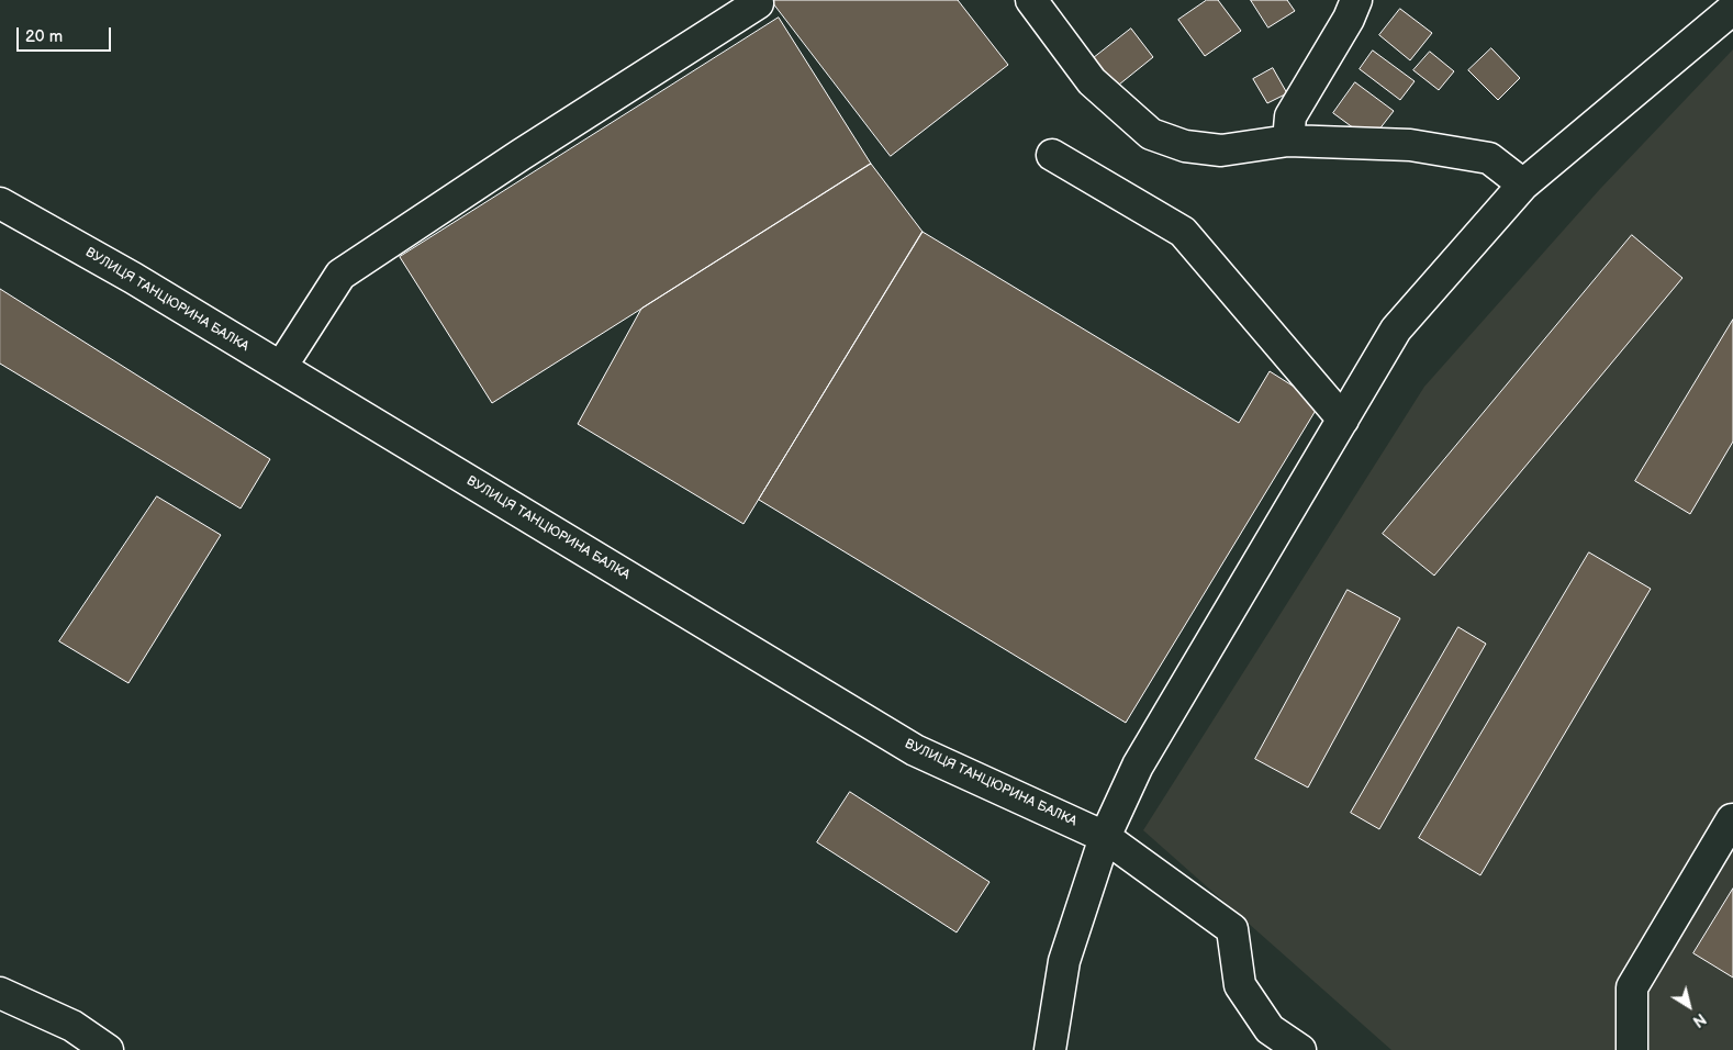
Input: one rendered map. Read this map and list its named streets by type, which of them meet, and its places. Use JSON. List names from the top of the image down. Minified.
{"streets":{"street":["ВУЛИЦЯ ТАНЦЮРИНА БАЛКА"]},"scale_bar":"20 m","north":"bottom right"}
